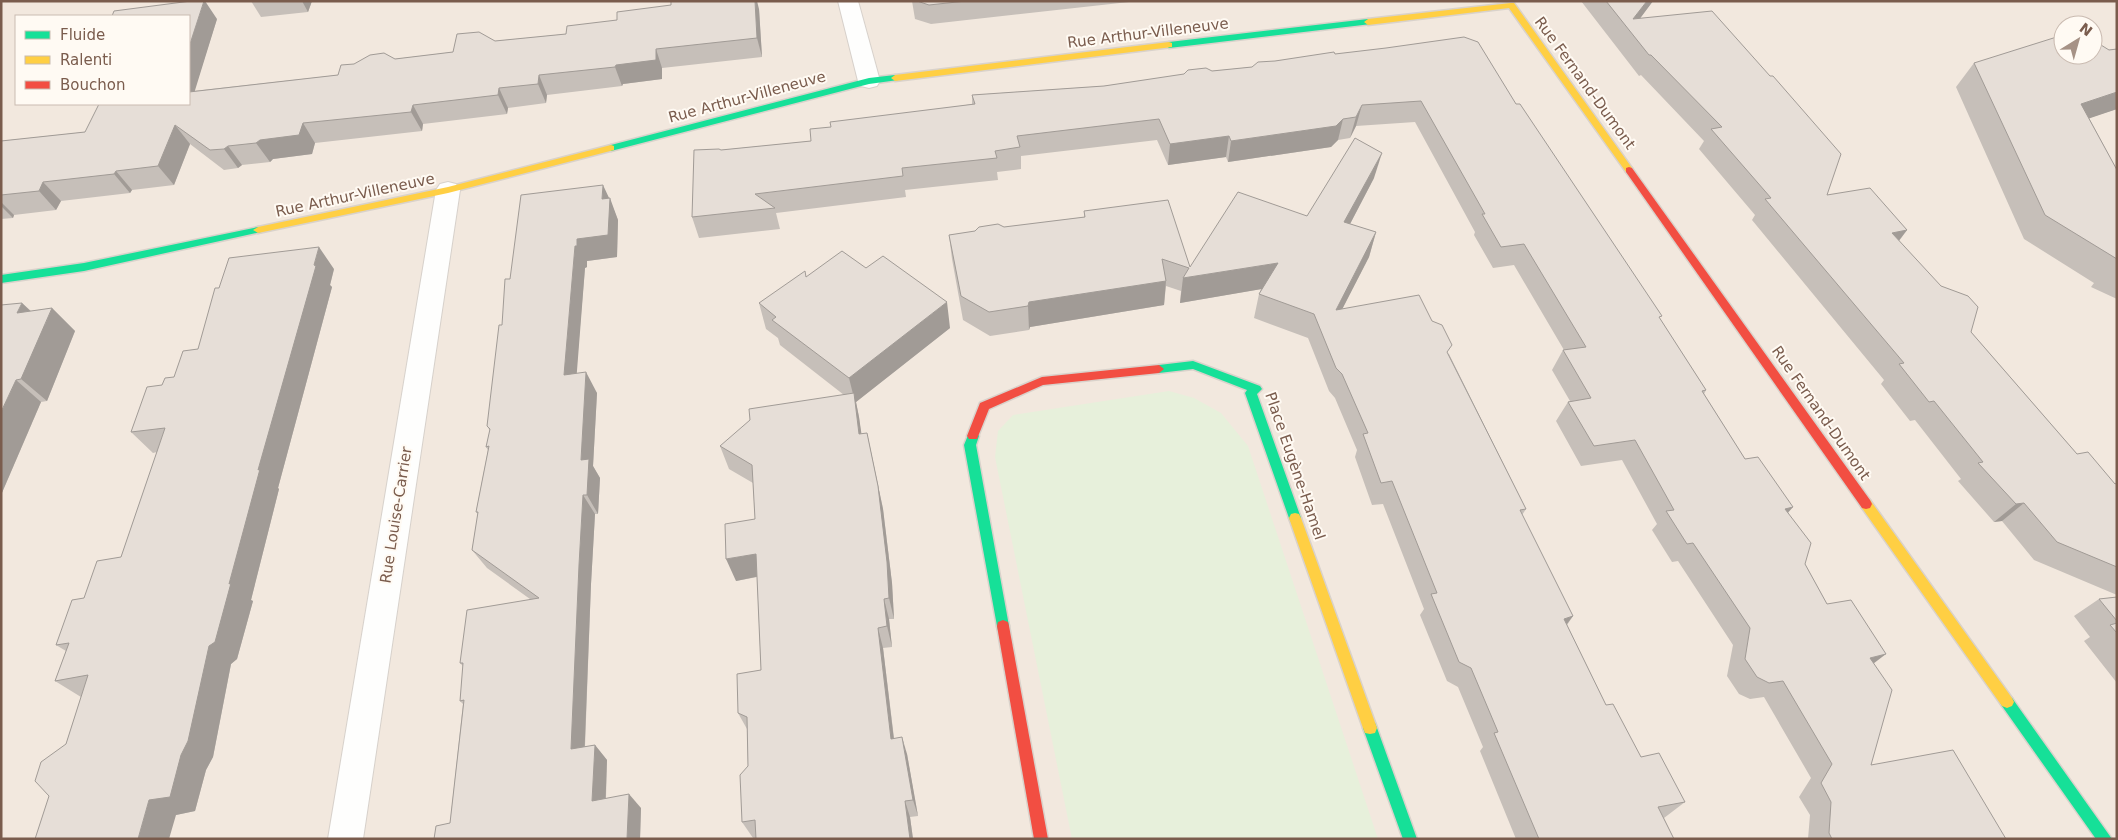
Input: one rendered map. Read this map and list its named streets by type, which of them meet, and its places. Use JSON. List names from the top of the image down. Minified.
{"streets":{"street":["Rue Arthur-Villeneuve","Rue Fernand-Dumont","Place Eugène-Hamel","Rue Louise-Carrier"]},"crossings":[["Rue Arthur-Villeneuve","Rue Fernand-Dumont"],["Rue Arthur-Villeneuve","Rue Louise-Carrier"]],"legend":["Fluide","Ralenti","Bouchon"],"north":"top right"}
